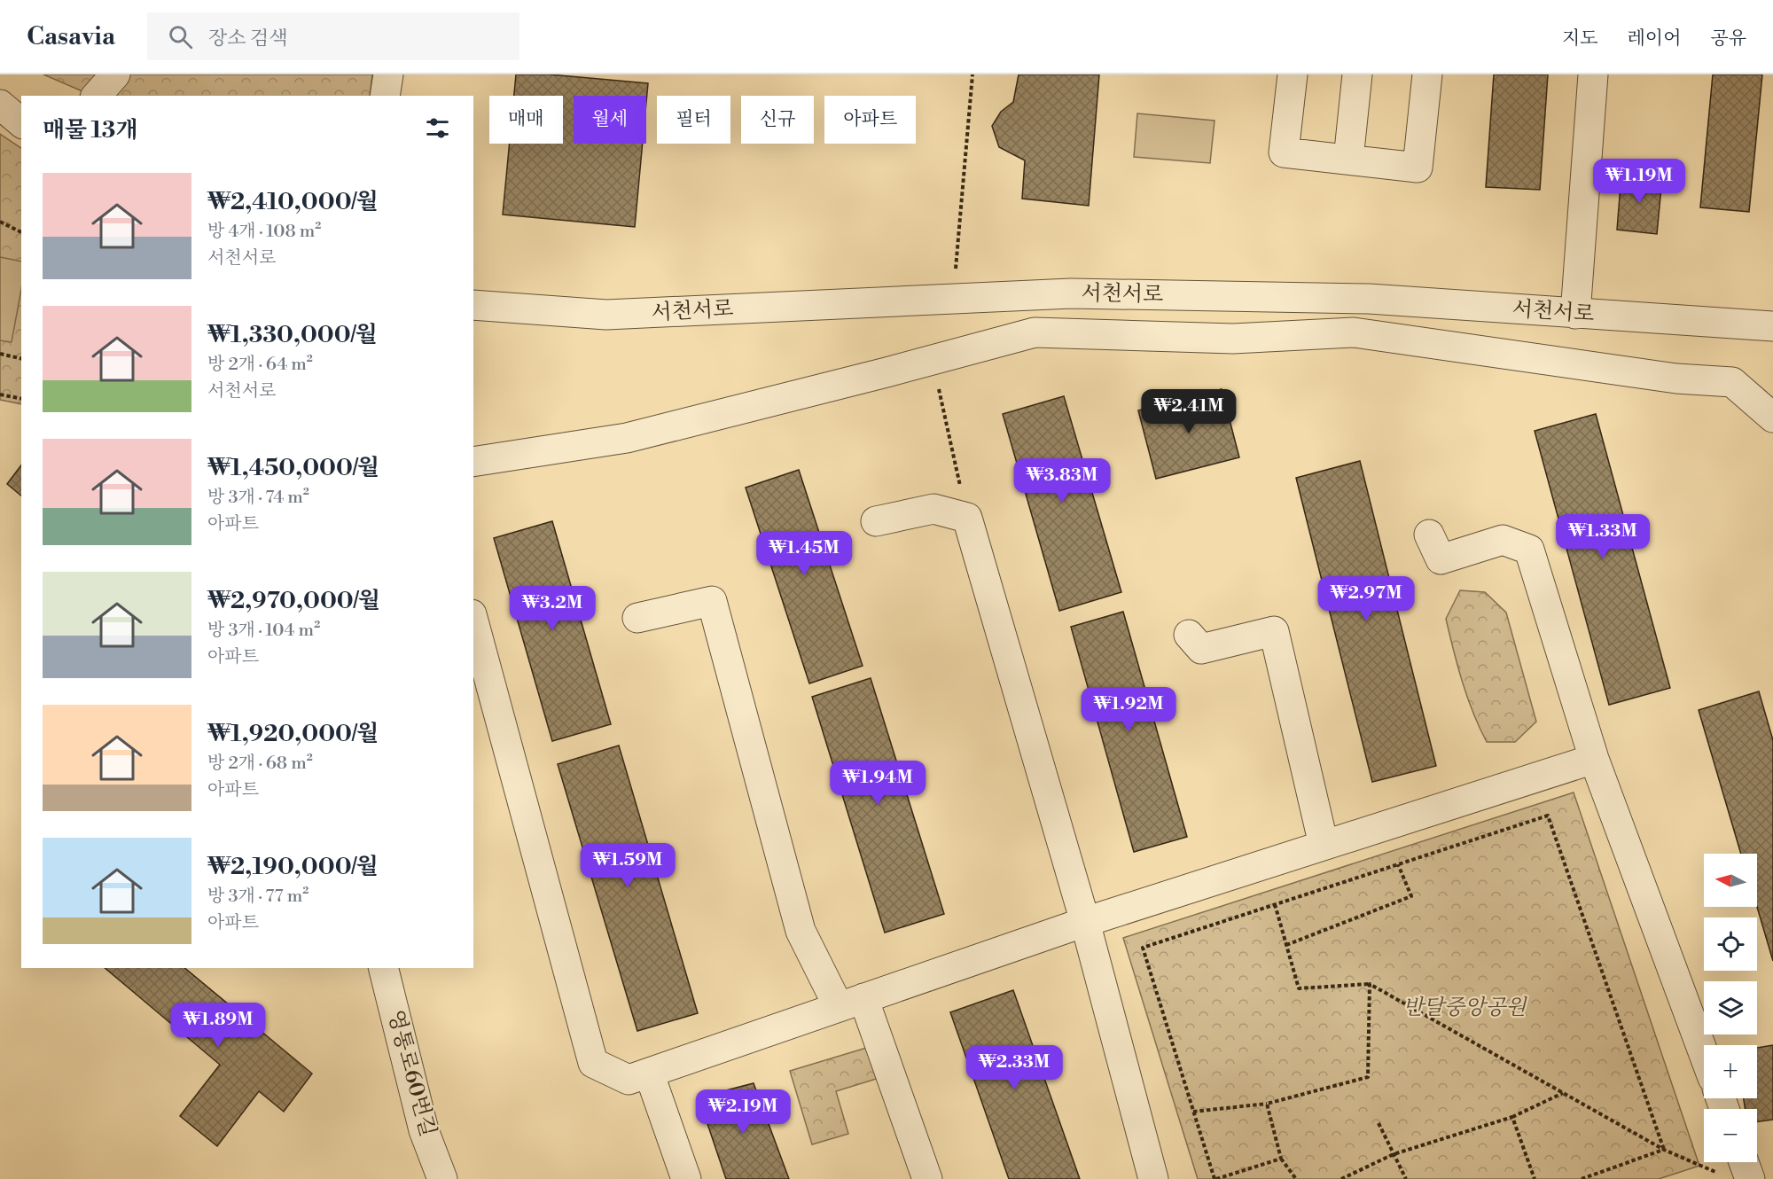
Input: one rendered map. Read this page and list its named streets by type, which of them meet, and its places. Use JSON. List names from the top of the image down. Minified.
{"streets":{"street":["서천서로","영통로60번길"]},"parks":["반달중앙공원"],"north":"left","page":{"header":"Casavia","search":"장소 검색","nav":["지도","레이어","공유"],"chip":["매매","월세","필터","신규","아파트"],"heading":"매물 13개","price":["₩1.19M","₩2.41M","₩3.83M","₩1.33M","₩1.45M","₩2.97M","₩3.2M","₩1.92M","₩1.94M","₩1.59M","₩1.89M","₩2.33M","₩2.19M"],"list":[{"name":"₩2,410,000/월","note":"방 4개 · 108 m² · 서천서로"},{"name":"₩1,330,000/월","note":"방 2개 · 64 m² · 서천서로"},{"name":"₩1,450,000/월","note":"방 3개 · 74 m² · 아파트"},{"name":"₩2,970,000/월","note":"방 3개 · 104 m² · 아파트"},{"name":"₩1,920,000/월","note":"방 2개 · 68 m² · 아파트"},{"name":"₩2,190,000/월","note":"방 3개 · 77 m² · 아파트"}],"map_buttons":["+","−"]}}
